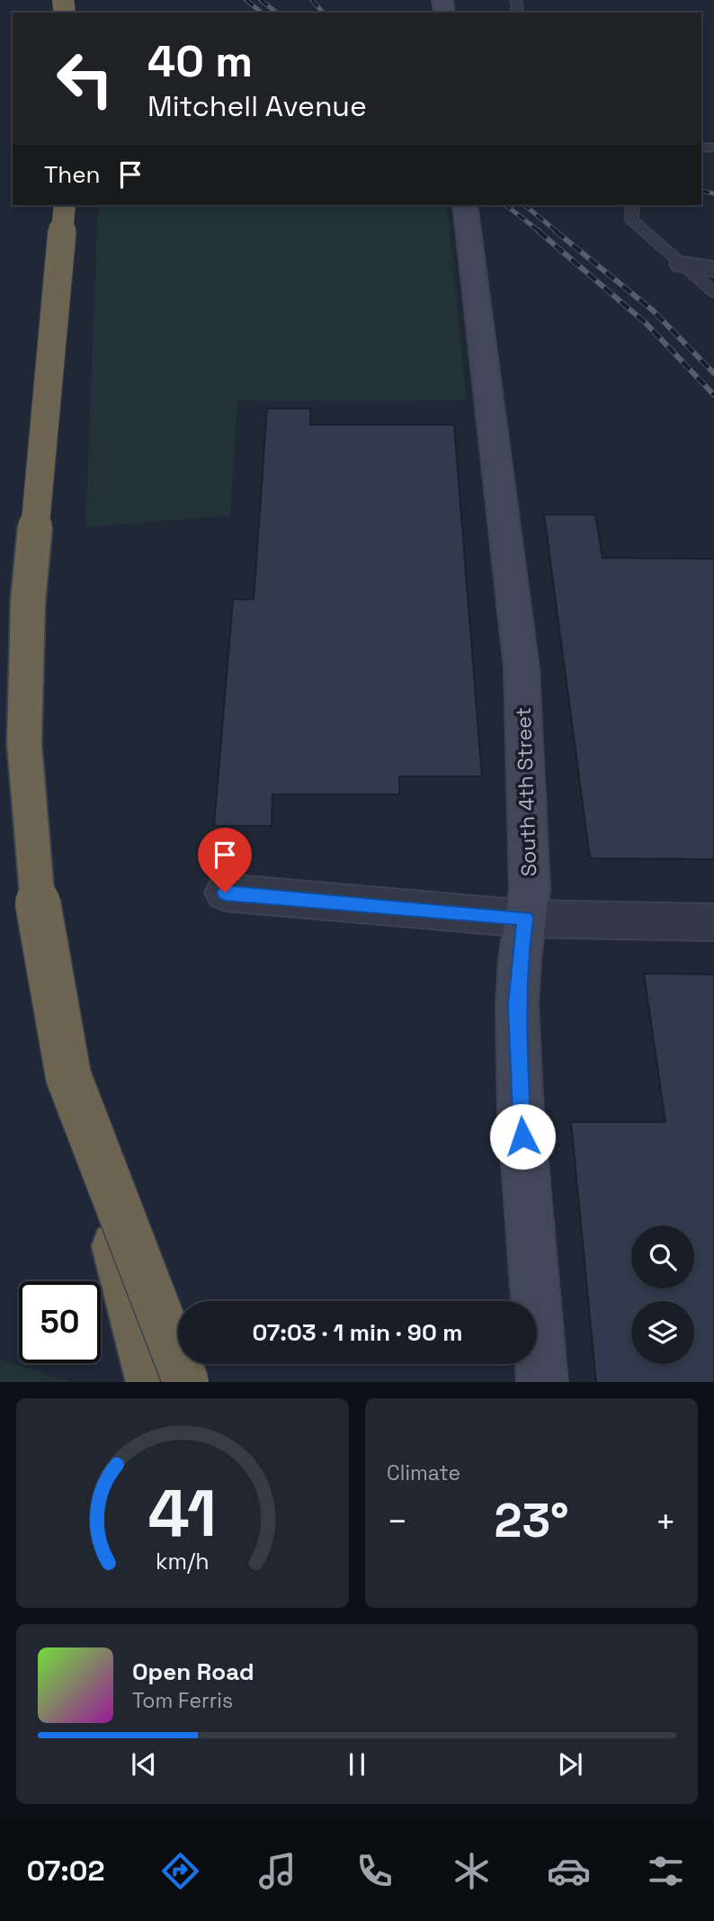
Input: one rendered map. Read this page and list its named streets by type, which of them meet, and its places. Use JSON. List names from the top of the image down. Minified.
{"streets":{"main road":["South 4th Street"]},"page":{"turn":["40 m","Mitchell Avenue"],"then":"Then","limit":"50","trip":"07:03 · 1 min · 90 m","tile":"Climate","heat":["−","23°","+"],"song":["Open Road","Tom Ferris"],"tabs":"07:02","gauge":["41","km/h"]}}
